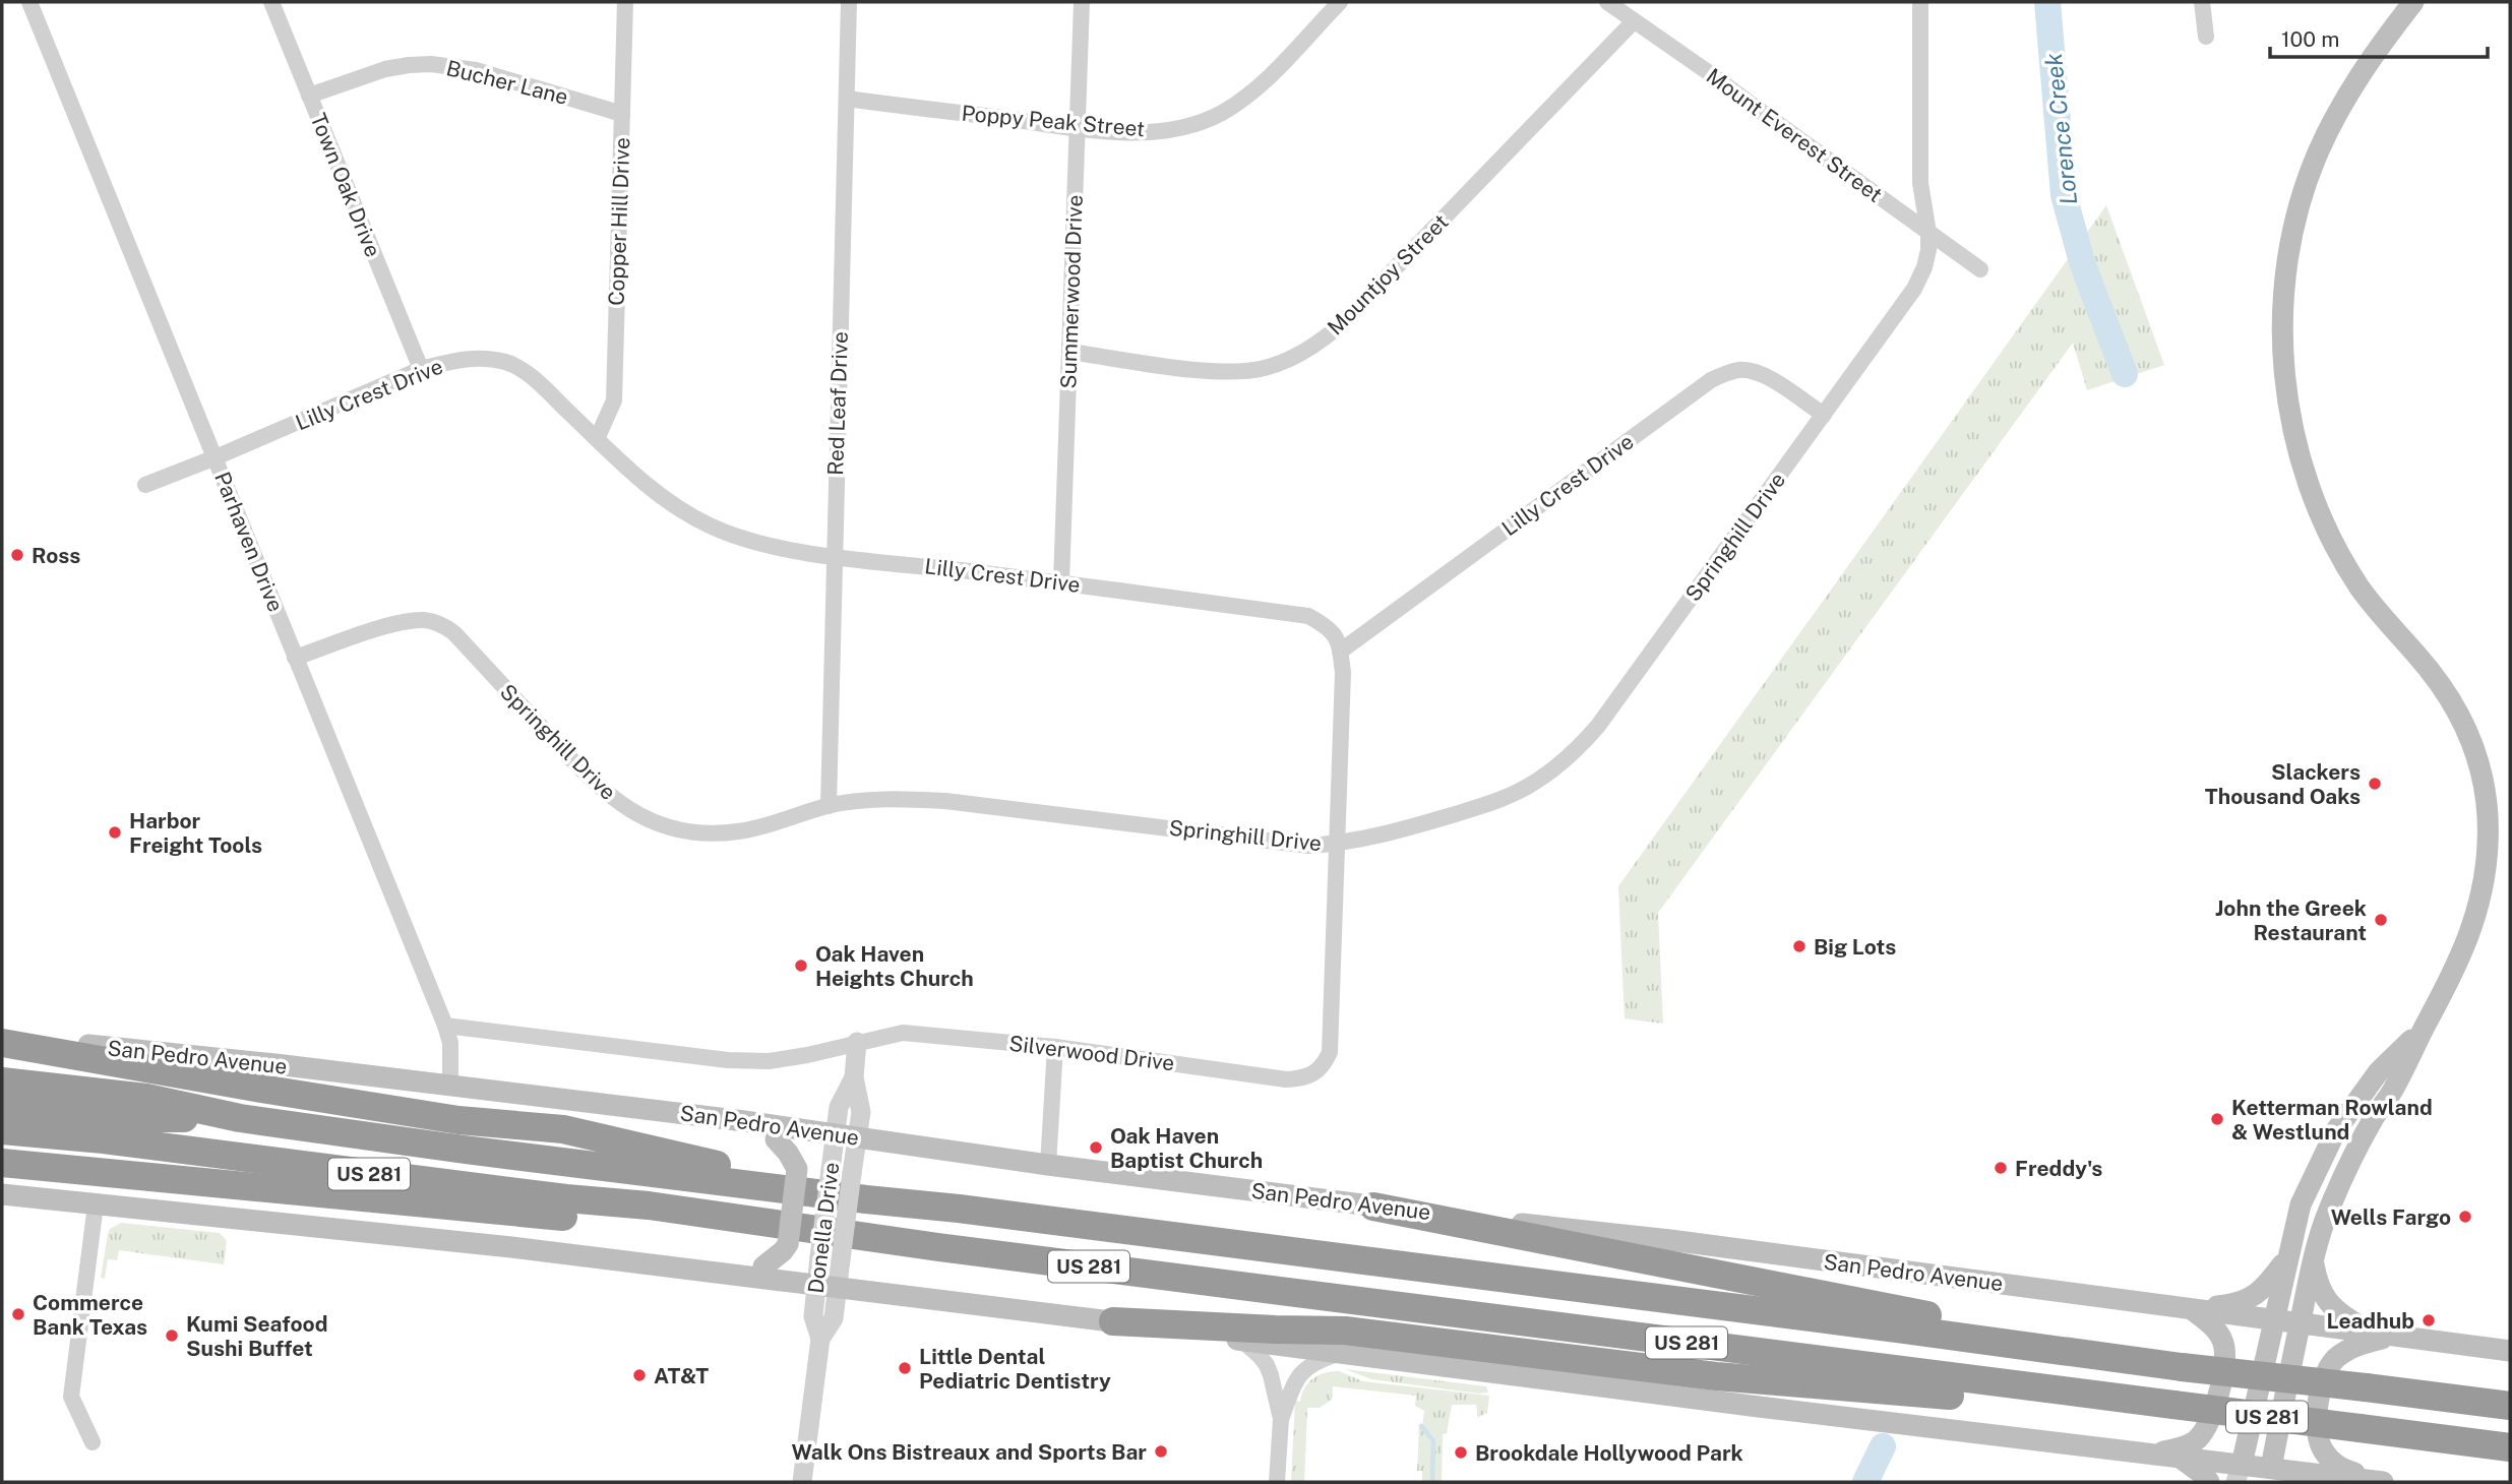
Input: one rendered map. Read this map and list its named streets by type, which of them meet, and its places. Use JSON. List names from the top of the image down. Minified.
{"streets":{"highway":["US 281"],"main road":["San Pedro Avenue"],"street":["Bucher Lane","Poppy Peak Street","Mount Everest Street","Town Oak Drive","Copper Hill Drive","Mountjoy Street","Summerwood Drive","Lilly Crest Drive","Red Leaf Drive","Springhill Drive","Parhaven Drive","Silverwood Drive","Donella Drive"]},"crossings":[["Bucher Lane","Town Oak Drive"],["Bucher Lane","Copper Hill Drive"],["Poppy Peak Street","Summerwood Drive"],["Poppy Peak Street","Red Leaf Drive"],["Mount Everest Street","Mountjoy Street"],["Mount Everest Street","Springhill Drive"],["Town Oak Drive","Lilly Crest Drive"],["Copper Hill Drive","Lilly Crest Drive"],["Mountjoy Street","Summerwood Drive"],["Summerwood Drive","Lilly Crest Drive"],["Lilly Crest Drive","Red Leaf Drive"],["Lilly Crest Drive","Springhill Drive"],["Lilly Crest Drive","Parhaven Drive"],["Lilly Crest Drive","Silverwood Drive"],["Red Leaf Drive","Springhill Drive"],["Springhill Drive","Parhaven Drive"],["Springhill Drive","Silverwood Drive"],["Parhaven Drive","Silverwood Drive"],["Parhaven Drive","San Pedro Avenue"],["Silverwood Drive","Donella Drive"],["San Pedro Avenue","Donella Drive"]],"water":["Lorence Creek"],"places":["Ross","Slackers Thousand Oaks","Harbor Freight Tools","John the Greek Restaurant","Big Lots","Oak Haven Heights Church","Ketterman Rowland & Westlund","Oak Haven Baptist Church","Freddy's","Wells Fargo","Commerce Bank Texas","Leadhub","Kumi Seafood Sushi Buffet","Little Dental Pediatric Dentistry","AT&T","Walk Ons Bistreaux and Sports Bar","Brookdale Hollywood Park"],"scale_bar":"100 m"}
